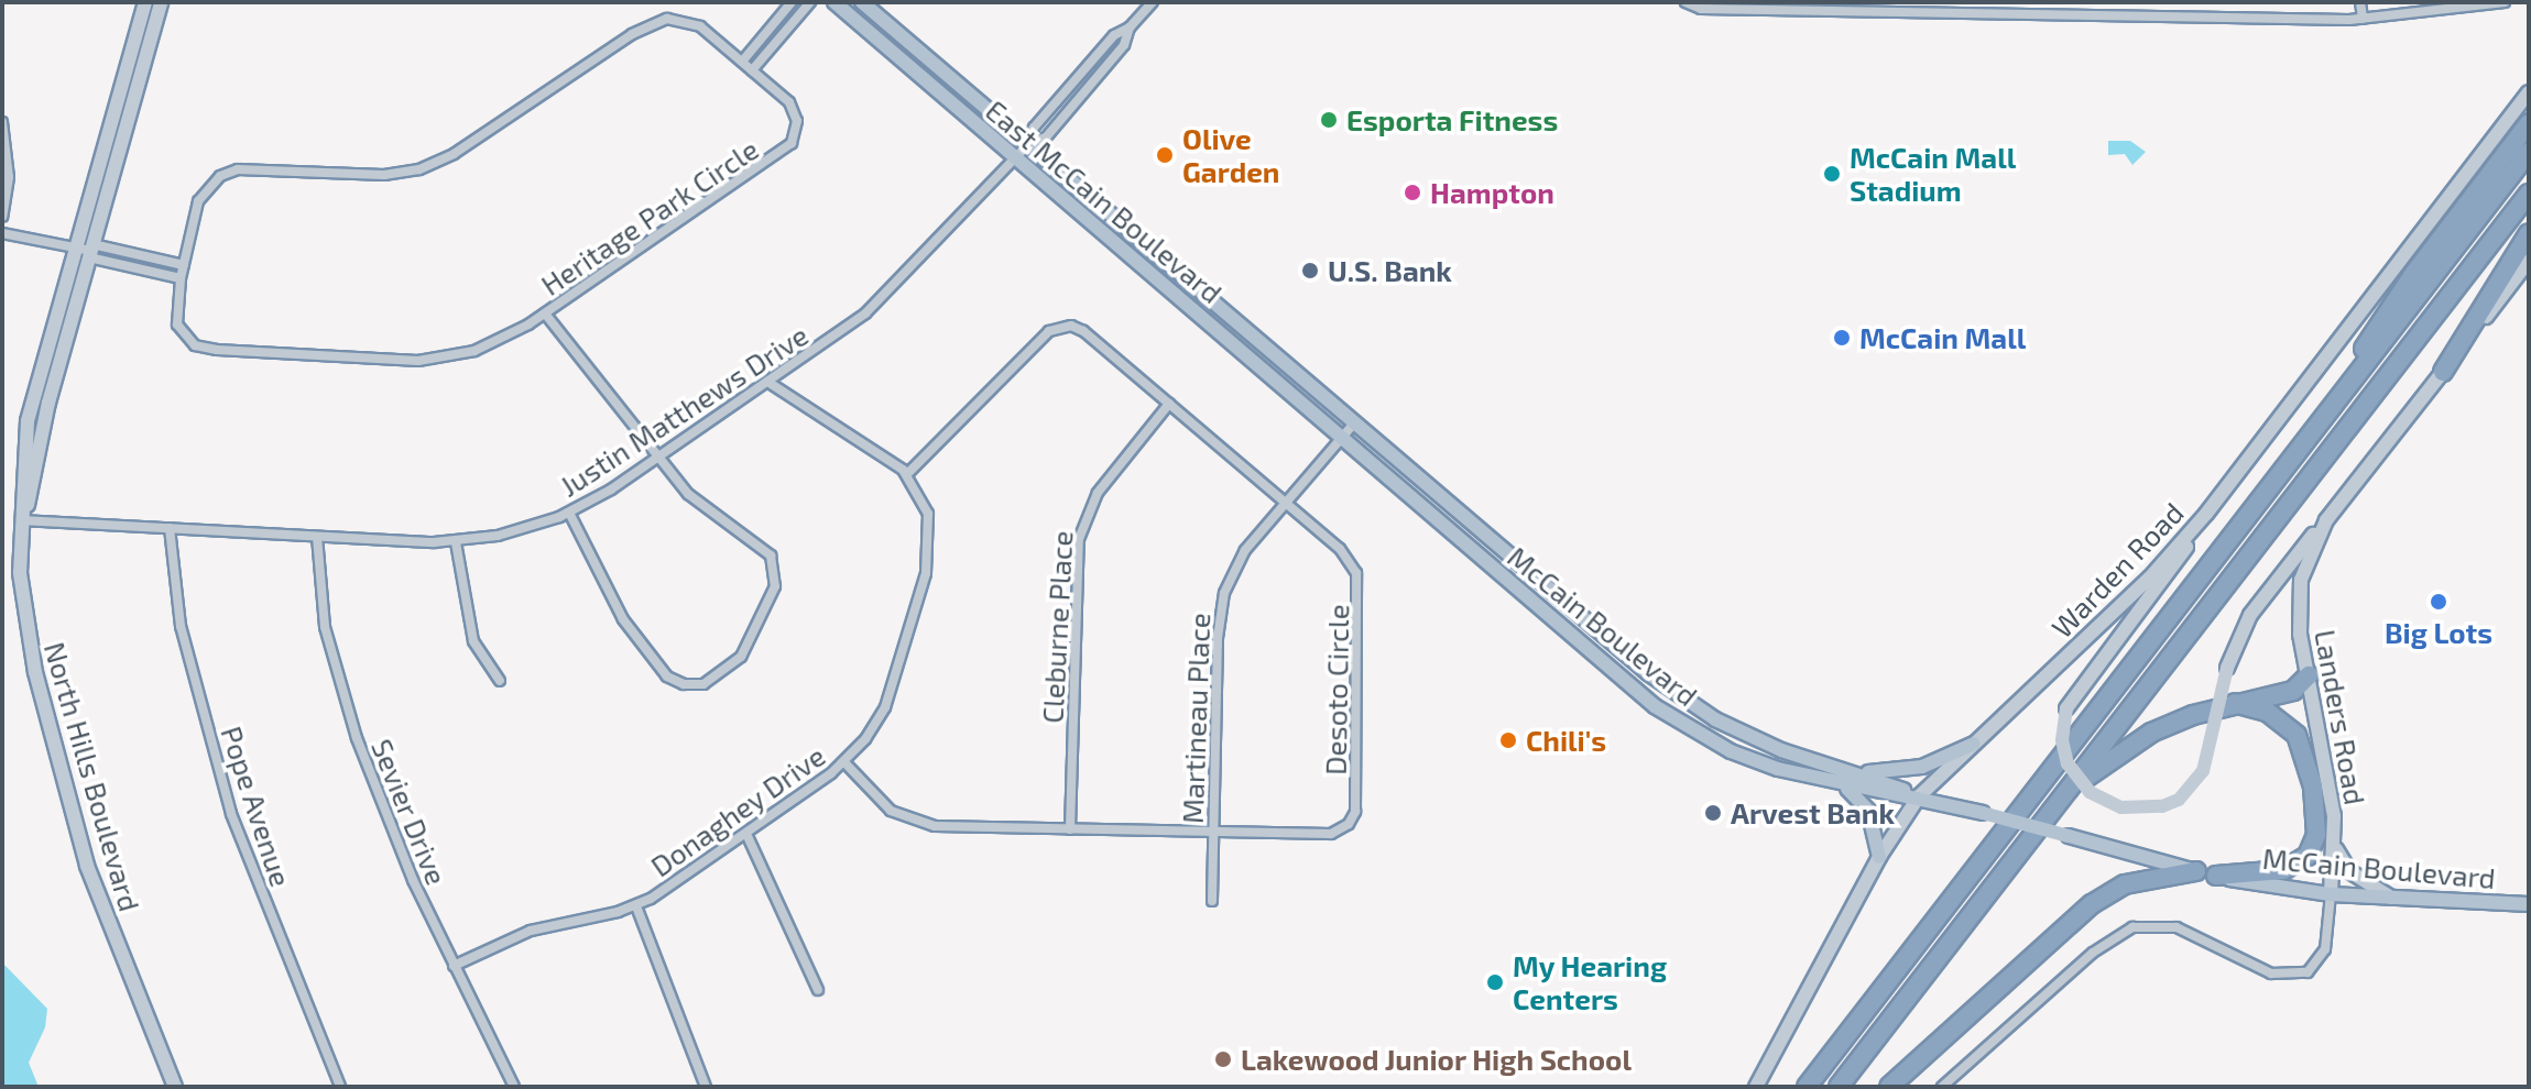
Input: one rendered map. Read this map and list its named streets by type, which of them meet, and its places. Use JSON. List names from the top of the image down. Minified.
{"streets":{"main road":["East McCain Boulevard","Warden Road","McCain Boulevard","Landers Road","North Hills Boulevard"],"street":["Heritage Park Circle","Justin Matthews Drive","Cleburne Place","Desoto Circle","Martineau Place","Pope Avenue","Donaghey Drive","Sevier Drive"]},"crossings":[["East McCain Boulevard","Justin Matthews Drive"],["East McCain Boulevard","McCain Boulevard"],["East McCain Boulevard","Martineau Place"],["Justin Matthews Drive","North Hills Boulevard"],["Justin Matthews Drive","Pope Avenue"],["Justin Matthews Drive","Donaghey Drive"],["Justin Matthews Drive","Sevier Drive"],["Warden Road","McCain Boulevard"],["McCain Boulevard","Landers Road"],["McCain Boulevard","Martineau Place"],["Cleburne Place","Desoto Circle"],["Desoto Circle","Martineau Place"],["Desoto Circle","Donaghey Drive"],["Donaghey Drive","Sevier Drive"]],"places":["Esporta Fitness","Olive Garden","McCain Mall Stadium","Hampton","U.S. Bank","McCain Mall","Big Lots","Chili's","Arvest Bank","My Hearing Centers","Lakewood Junior High School"]}
